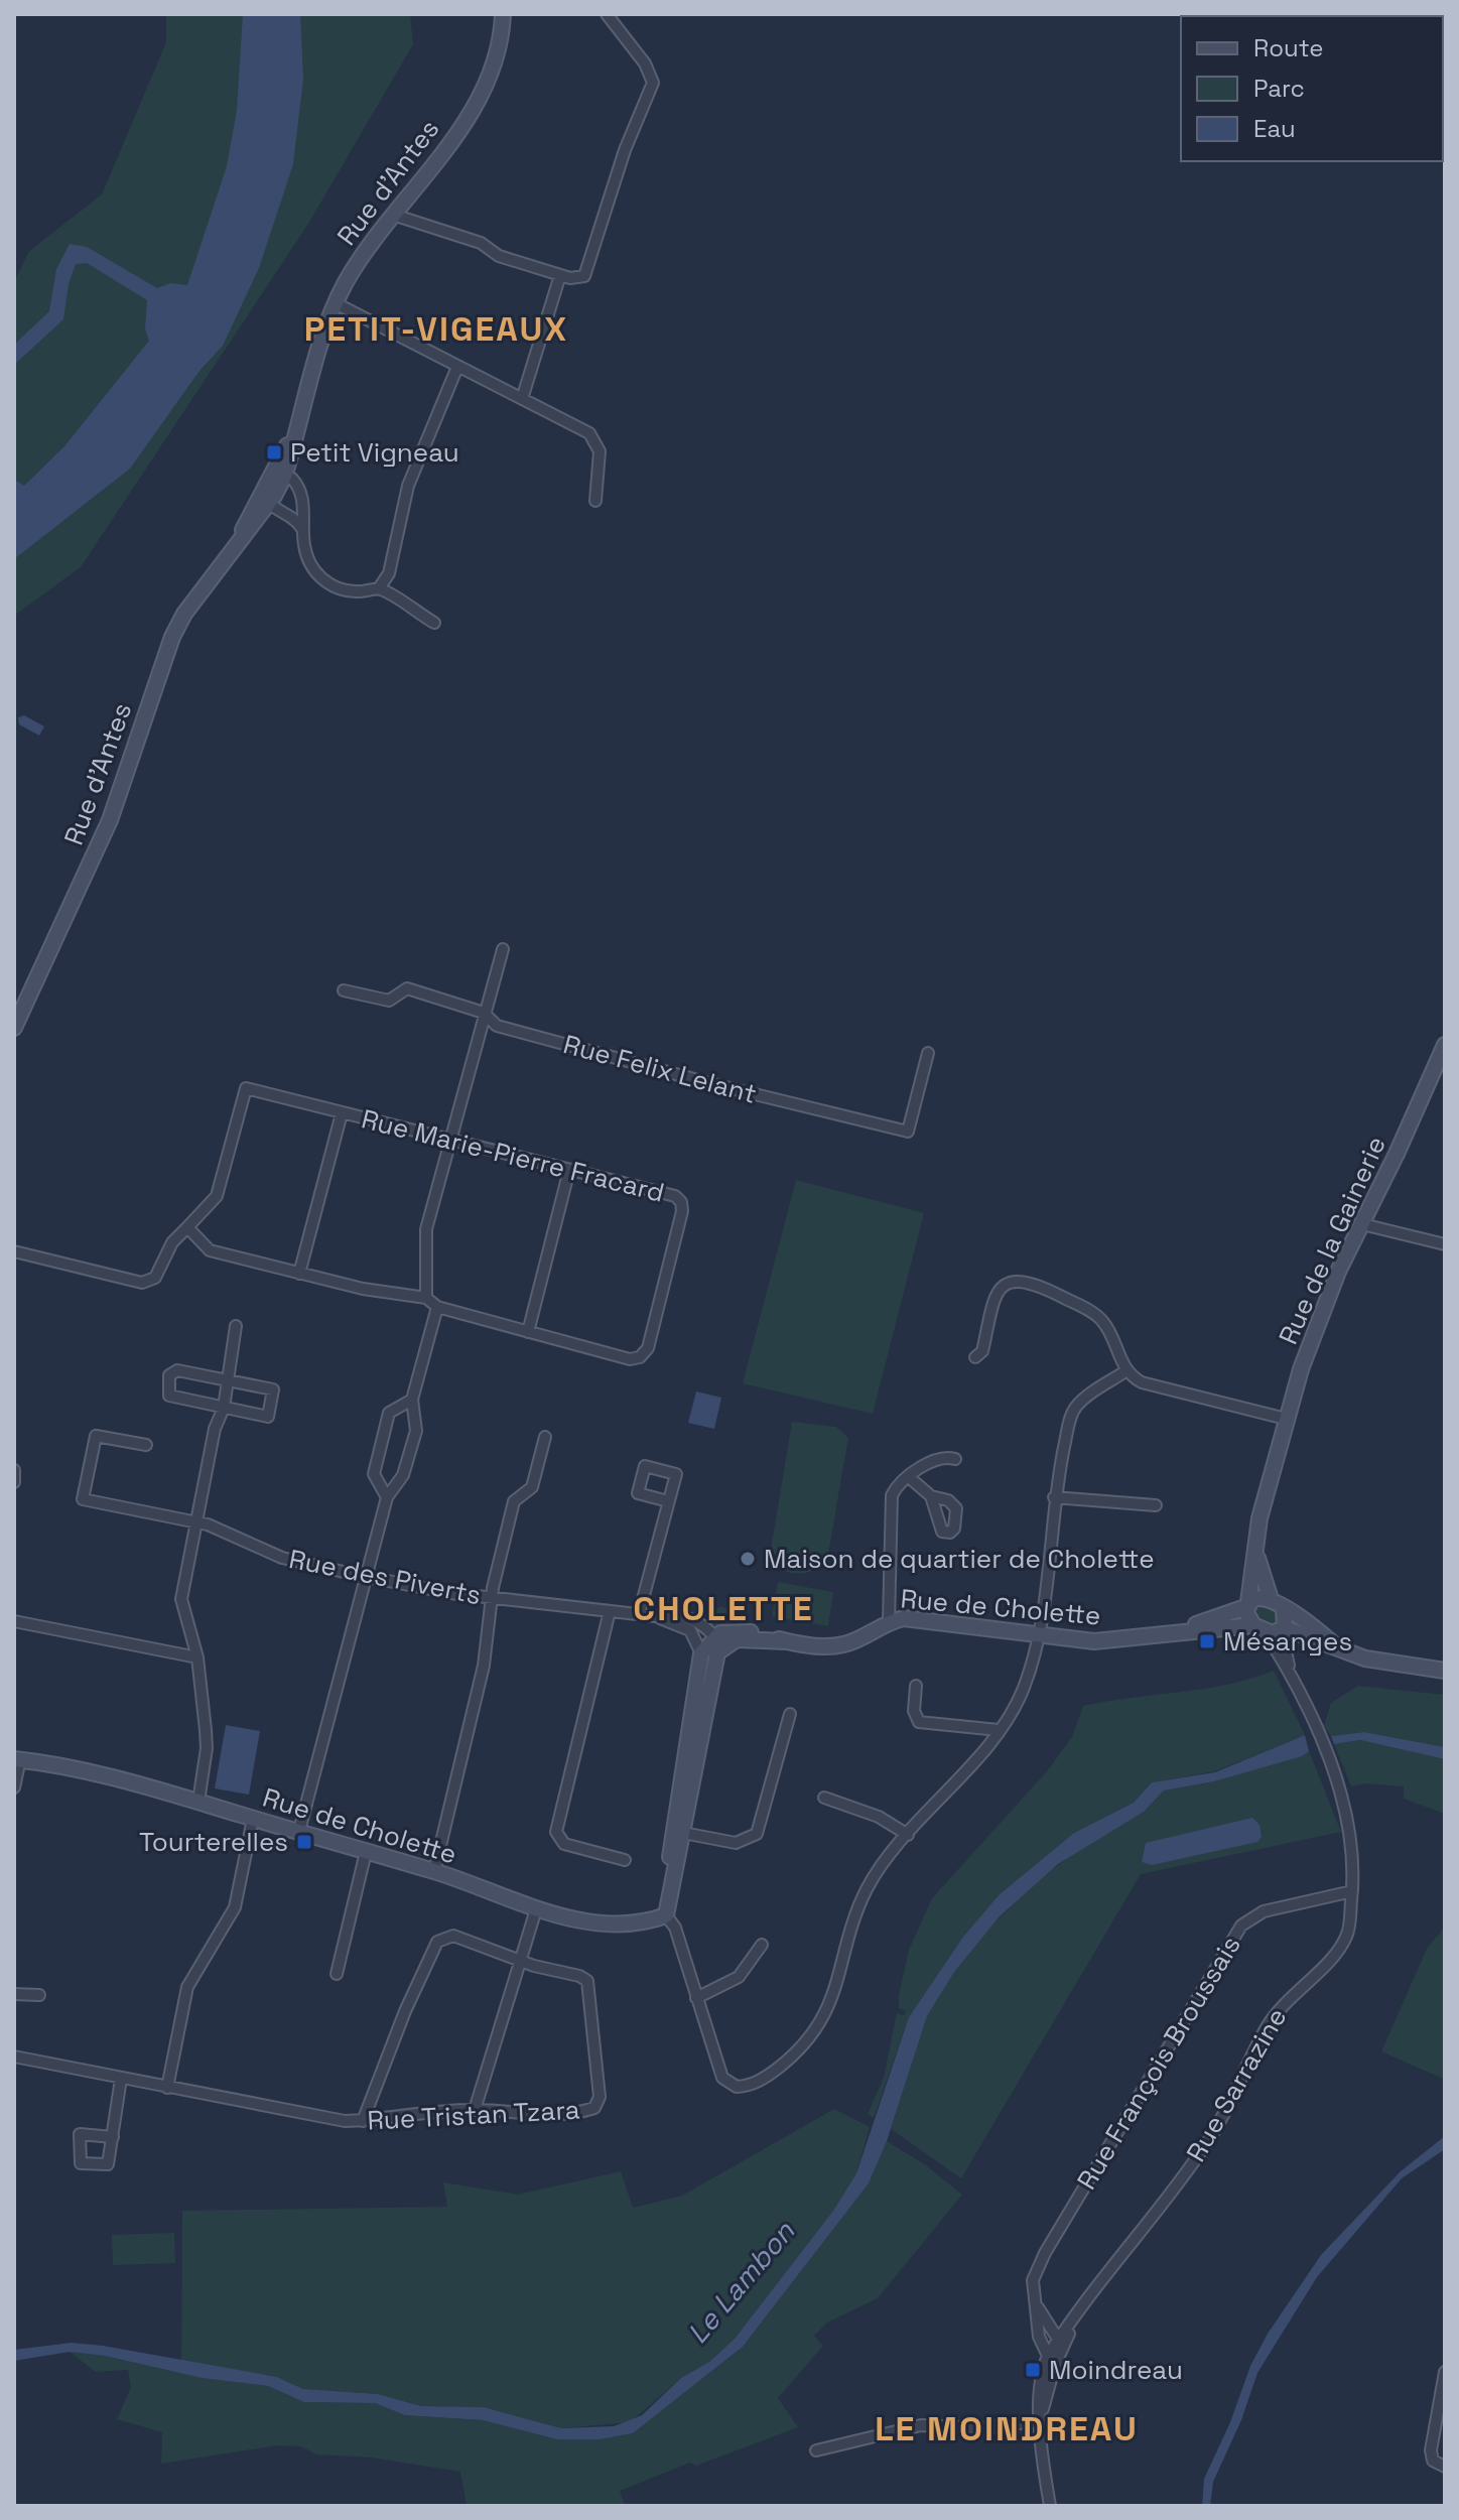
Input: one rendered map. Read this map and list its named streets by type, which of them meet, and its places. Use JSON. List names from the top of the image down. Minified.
{"streets":{"street":["Rue d'Antes","Rue Felix Lelant","Rue Marie-Pierre Fracard","Rue de la Gainerie","Rue des Piverts","Rue de Cholette","Rue François Broussais","Rue Sarrazine","Rue Tristan Tzara"]},"crossings":[["Rue de la Gainerie","Rue de Cholette"],["Rue des Piverts","Rue de Cholette"],["Rue de Cholette","Rue Sarrazine"],["Rue François Broussais","Rue Sarrazine"]],"districts":["PETIT-VIGEAUX","CHOLETTE","LE MOINDREAU"],"water":["Le Lambon"],"places":{"transit":["Petit Vigneau","Mésanges","Tourterelles","Moindreau"],"other":["Maison de quartier de Cholette"]},"legend":["Route","Parc","Eau"]}
